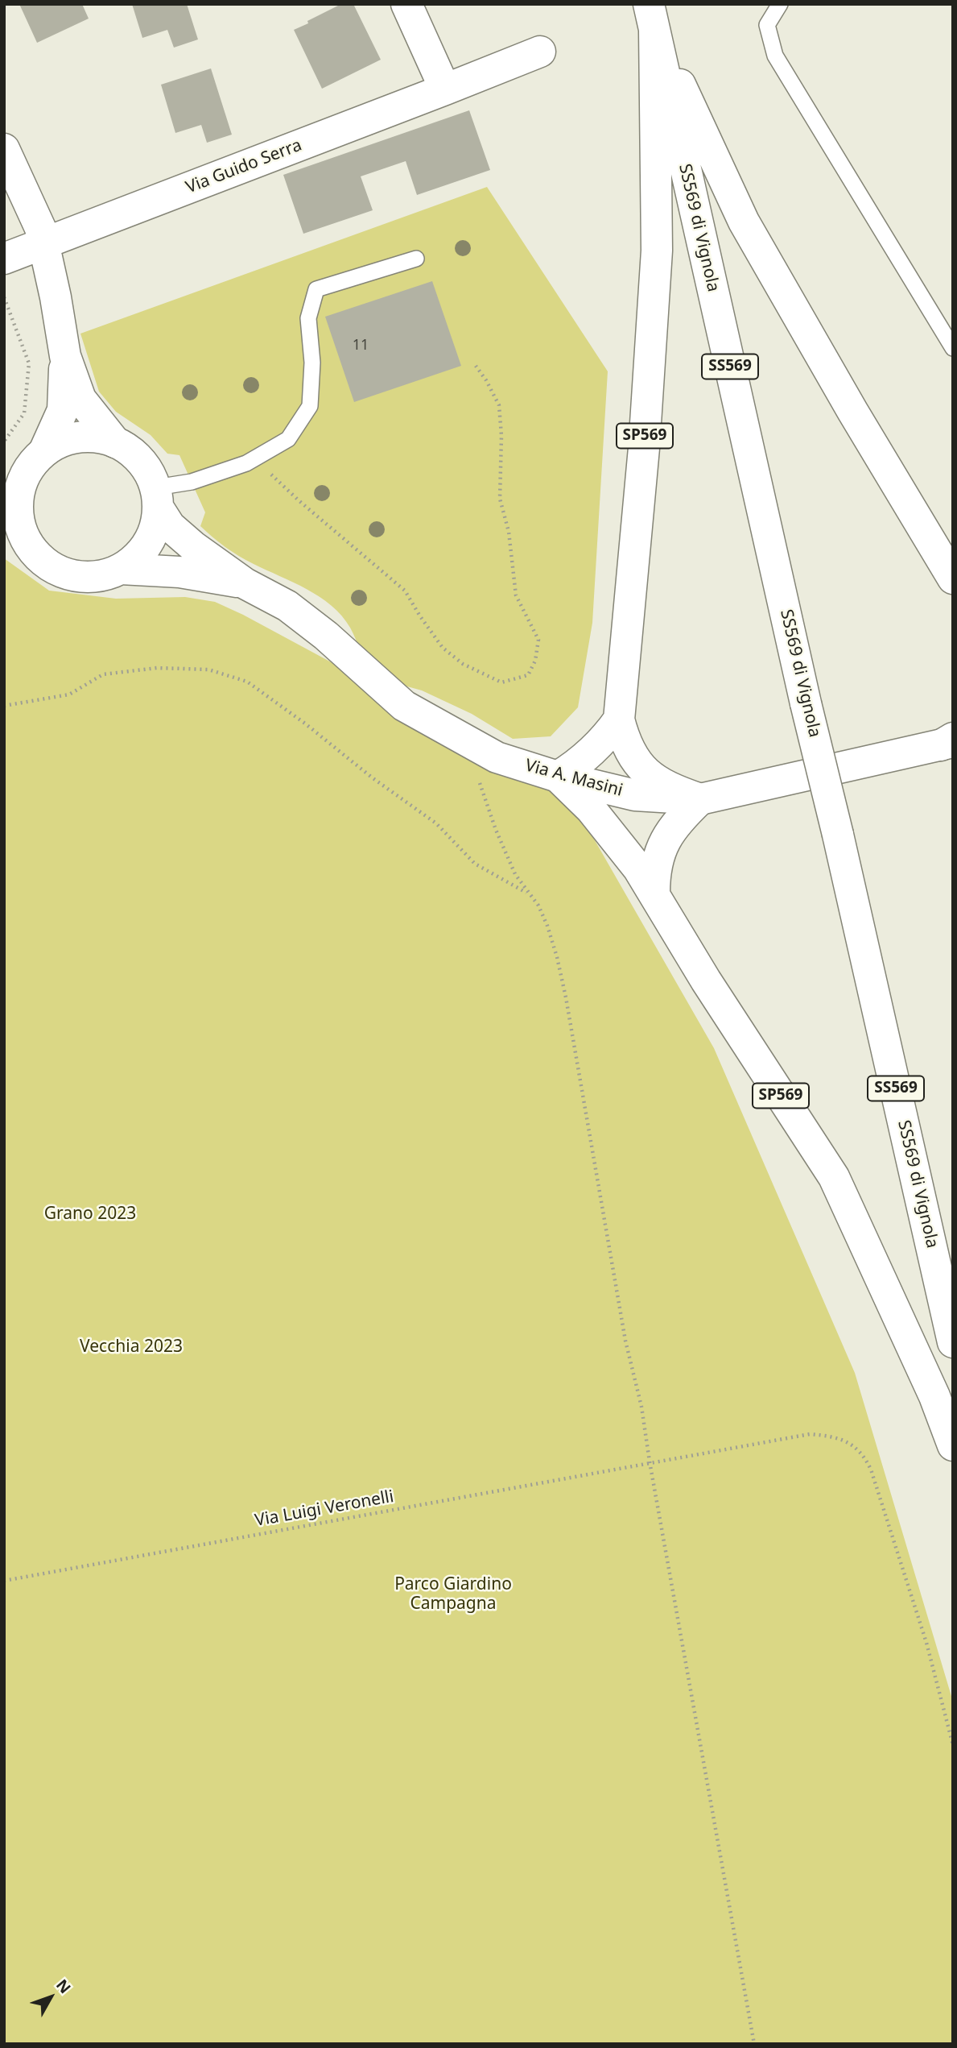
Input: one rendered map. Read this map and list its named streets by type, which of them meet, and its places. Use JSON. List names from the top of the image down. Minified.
{"streets":{"main road":["Via Guido Serra","SS569 di Vignola","SS569","SP569","Via A. Masini"],"path":["Via Luigi Veronelli"]},"crossings":[["SS569 di Vignola","SP569"],["SP569","Via A. Masini"]],"parks":["Grano 2023","Vecchia 2023","Parco Giardino Campagna"],"house_numbers":["11"],"north":"top right"}
